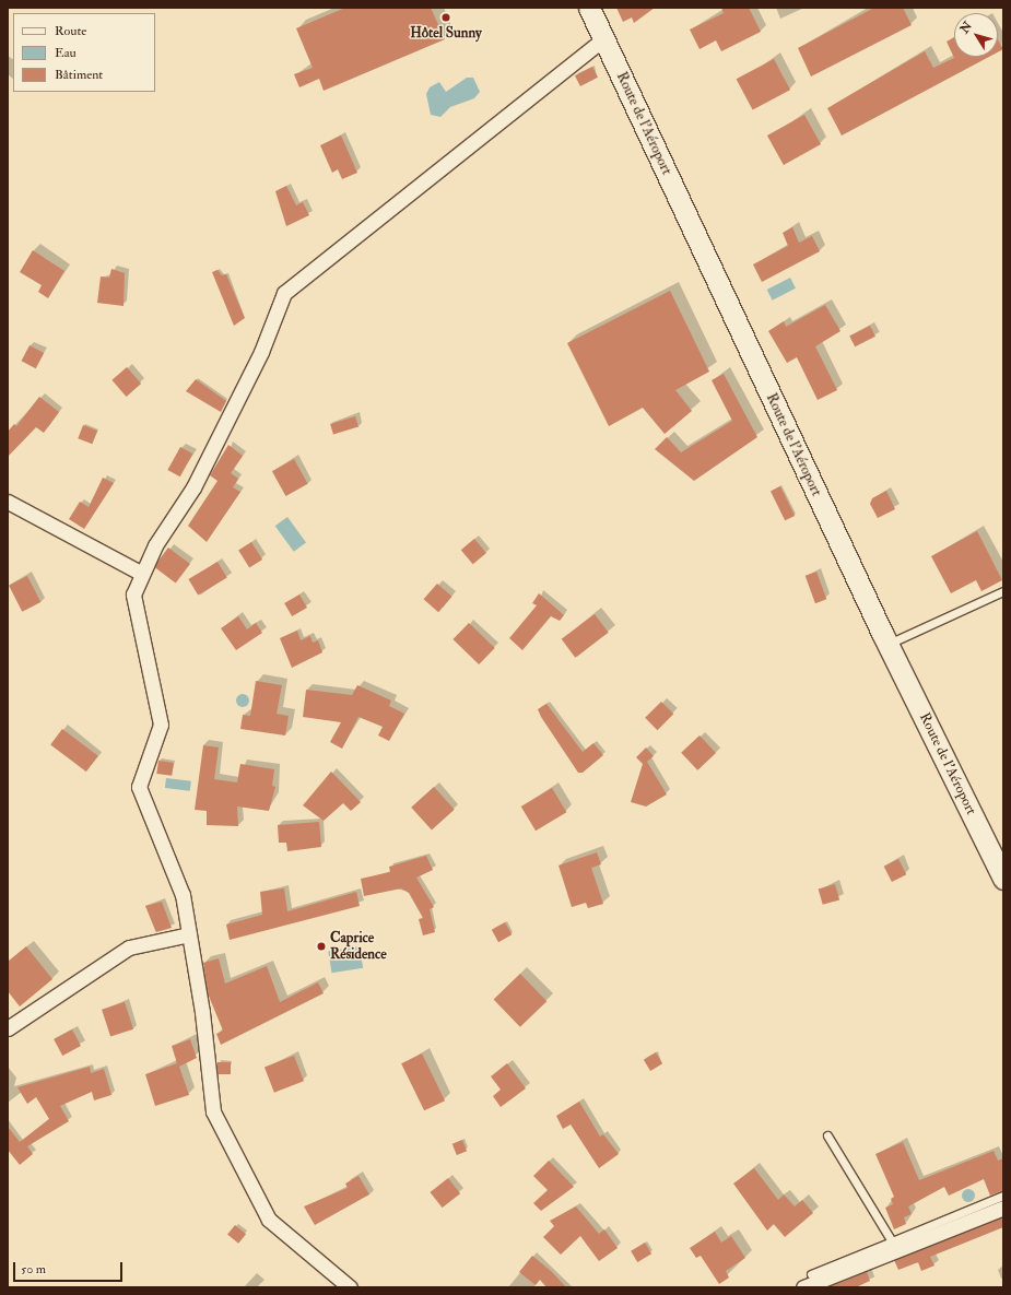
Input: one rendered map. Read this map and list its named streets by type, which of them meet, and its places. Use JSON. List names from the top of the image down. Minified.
{"streets":{"main road":["Route de l'Aéroport"]},"places":["Hôtel Sunny","Caprice Résidence"],"legend":["Route","Eau","Bâtiment"],"scale_bar":"50 m","north":"top left"}
